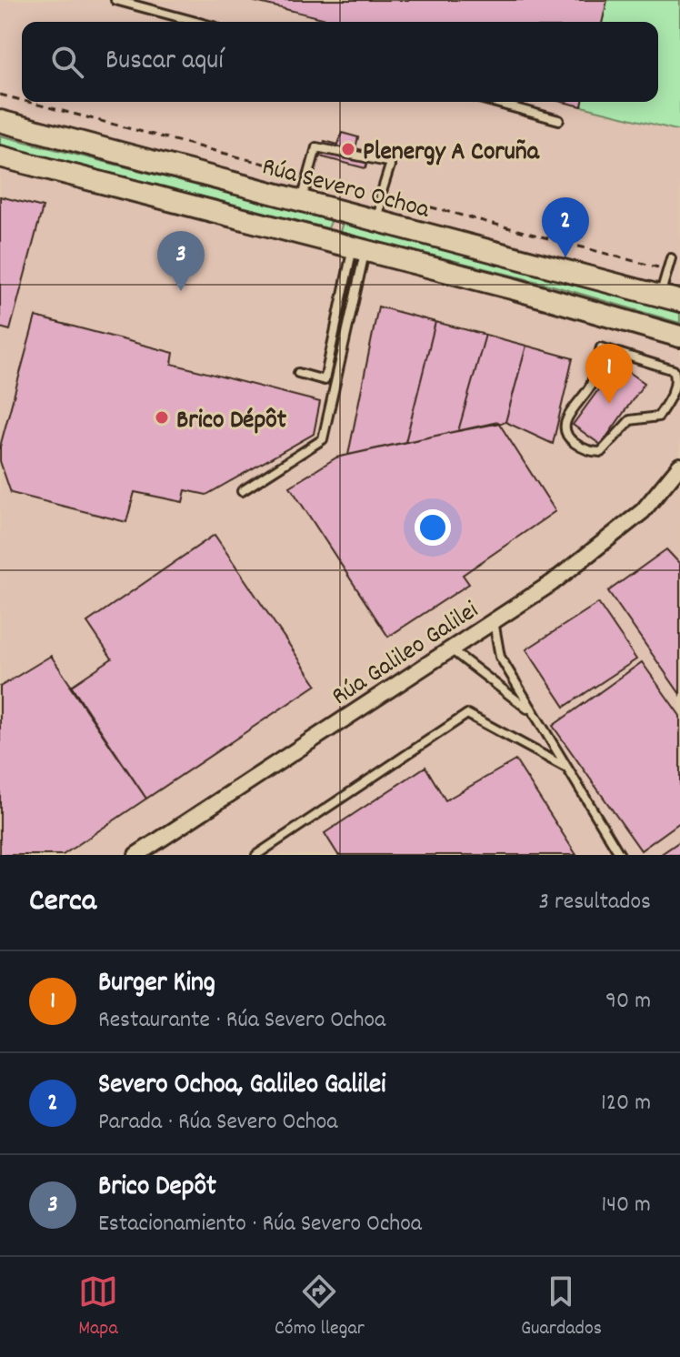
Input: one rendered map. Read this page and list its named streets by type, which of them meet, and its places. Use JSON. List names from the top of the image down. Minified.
{"streets":{"main road":["Rúa Severo Ochoa"],"street":["Rúa Galileo Galilei"]},"places":["Plenergy A Coruña","Brico Dépôt"],"page":{"search":"Buscar aquí","pins":["2","3","1"],"heading":["Cerca","3 resultados"],"list":[{"mark":"1","name":"Burger King","note":"Restaurante · Rúa Severo Ochoa","value":"90 m"},{"mark":"2","name":"Severo Ochoa, Galileo Galilei","note":"Parada · Rúa Severo Ochoa","value":"120 m"},{"mark":"3","name":"Brico Depôt","note":"Estacionamiento · Rúa Severo Ochoa","value":"140 m"}],"nav":["Mapa","Cómo llegar","Guardados"]}}
